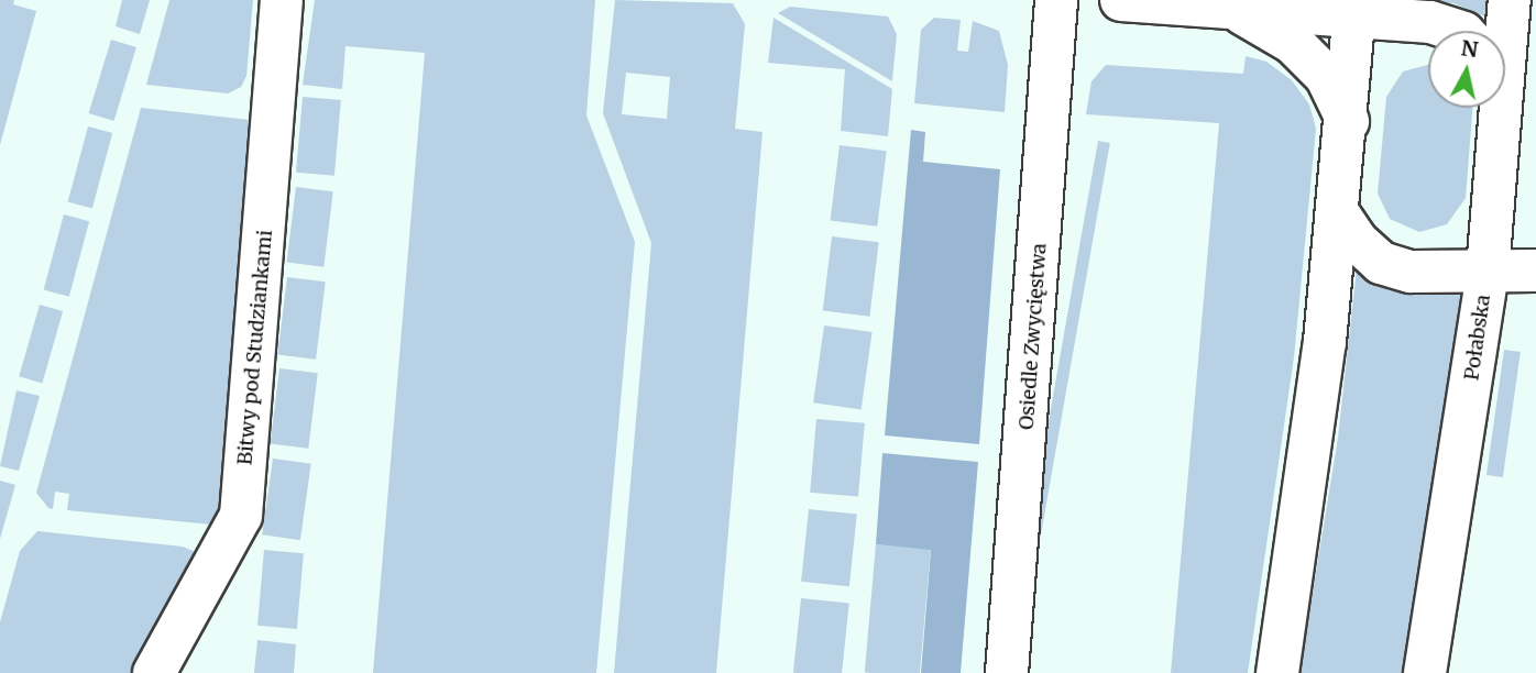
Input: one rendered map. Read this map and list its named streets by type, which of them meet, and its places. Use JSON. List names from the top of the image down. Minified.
{"streets":{"street":["Osiedle Zwycięstwa","Połabska","Bitwy pod Studziankami"]},"north":"top"}
